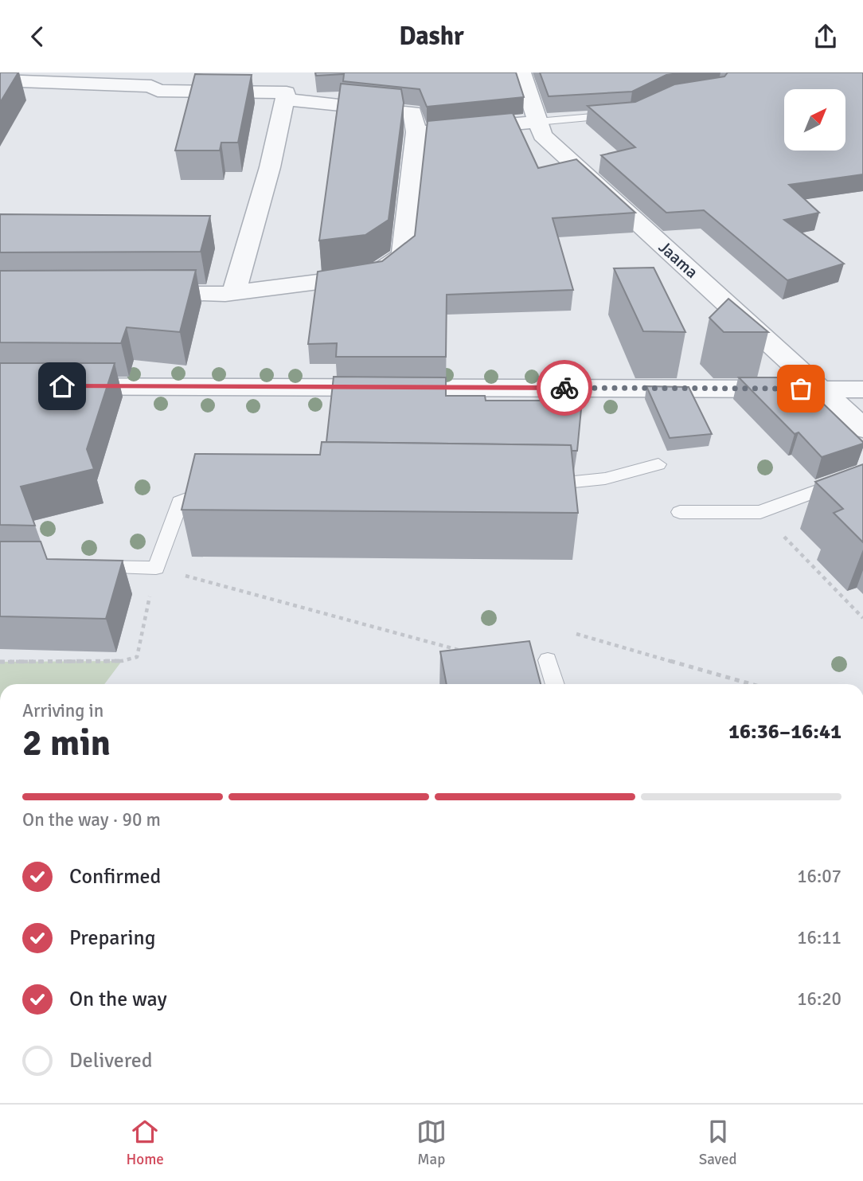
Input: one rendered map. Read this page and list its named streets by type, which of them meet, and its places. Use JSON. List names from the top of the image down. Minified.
{"streets":{"street":["Jaama"]},"north":"top right","page":{"header":"Dashr","heading":["2 min","Arriving in","16:36–16:41"],"bar":"On the way · 90 m","list":[["Confirmed","16:07"],["Preparing","16:11"],["On the way","16:20"],"Delivered"],"tabs":["Home","Map","Saved"]}}
